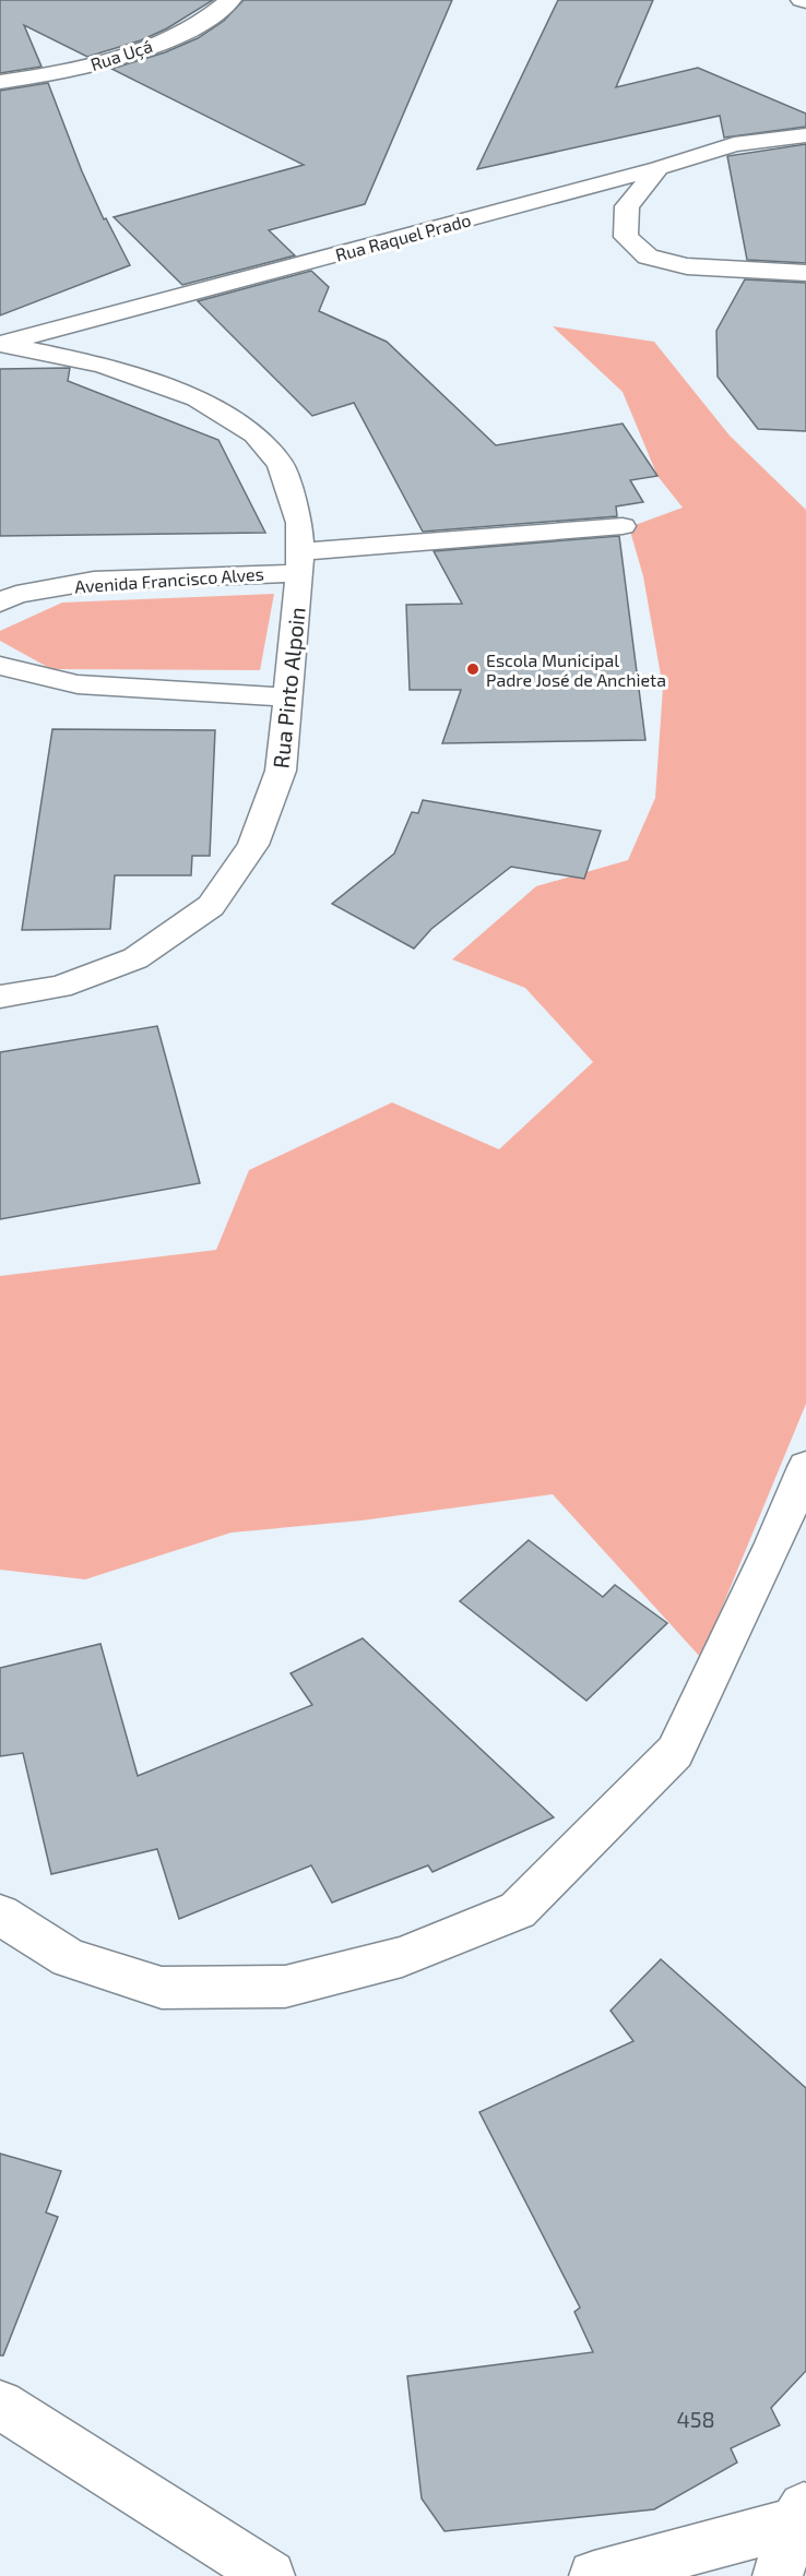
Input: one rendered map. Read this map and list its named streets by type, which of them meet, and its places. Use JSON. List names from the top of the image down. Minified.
{"streets":{"street":["Rua Uçá","Rua Raquel Prado","Avenida Francisco Alves","Rua Pinto Alpoin"]},"crossings":[["Rua Raquel Prado","Rua Pinto Alpoin"],["Avenida Francisco Alves","Rua Pinto Alpoin"]],"places":["Escola Municipal Padre José de Anchieta"],"house_numbers":["458"]}
